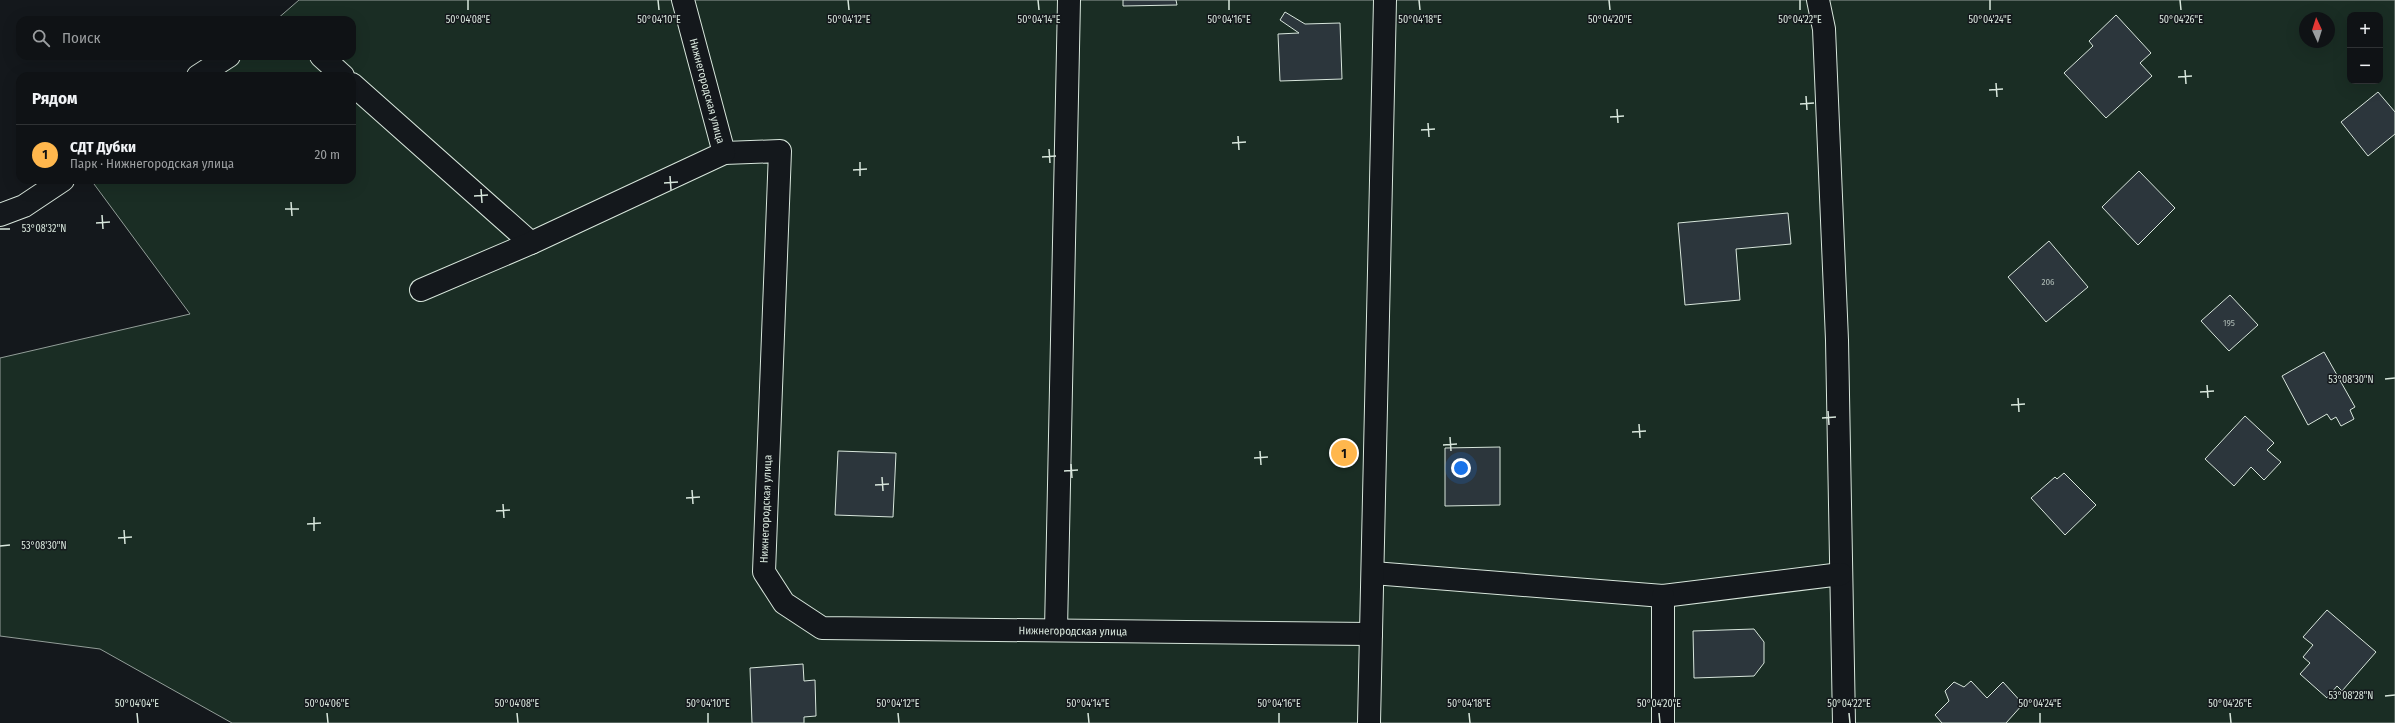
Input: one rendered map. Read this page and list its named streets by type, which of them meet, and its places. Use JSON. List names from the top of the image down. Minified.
{"streets":{"street":["Нижнегородская улица"]},"house_numbers":["206","195"],"north":"top","page":{"map_buttons":["+","−"],"search":"Поиск","heading":"Рядом","list":[{"mark":"1","name":"СДТ Дубки","note":"Парк · Нижнегородская улица","value":"20 m"}],"pins":"1"},"coordinates":["50°04'08\"E","50°04'10\"E","50°04'12\"E","50°04'14\"E","50°04'16\"E","50°04'18\"E","50°04'20\"E","50°04'22\"E","50°04'24\"E","50°04'26\"E","53°08'32\"N","53°08'30\"N","53°08'28\"N","50°04'04\"E","50°04'06\"E"]}
